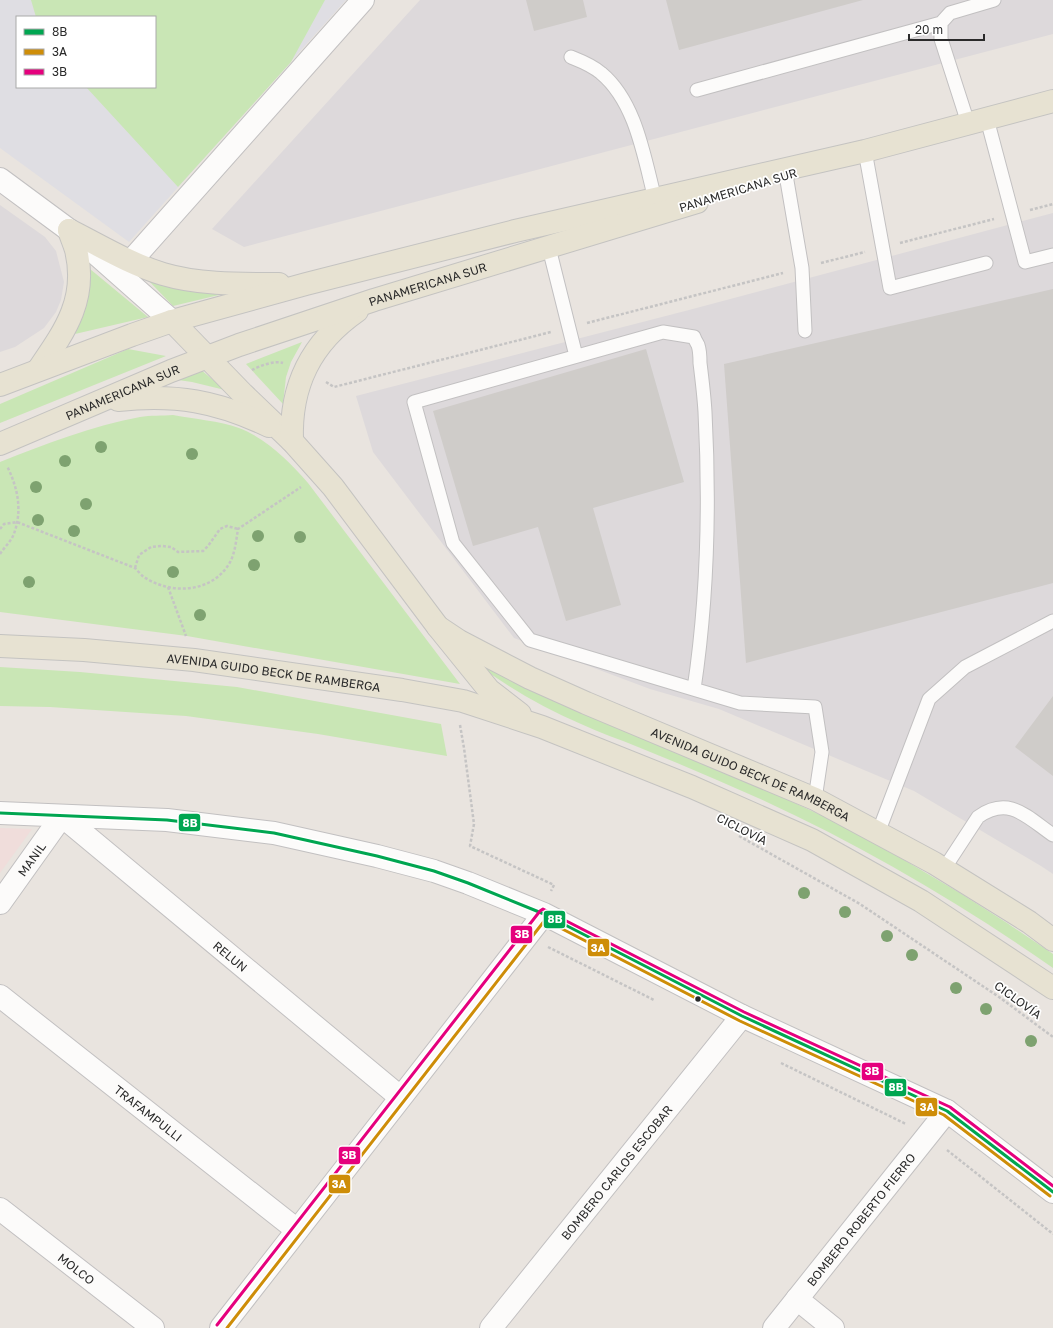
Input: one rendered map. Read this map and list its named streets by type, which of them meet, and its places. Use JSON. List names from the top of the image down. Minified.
{"streets":{"main road":["PANAMERICANA SUR","AVENIDA GUIDO BECK DE RAMBERGA"],"street":["MANIL","RELUN","TRAFAMPULLI","BOMBERO CARLOS ESCOBAR","BOMBERO ROBERTO FIERRO","MOLCO"],"path":["CICLOVÍA"]},"crossings":[["PANAMERICANA SUR","AVENIDA GUIDO BECK DE RAMBERGA"],["MANIL","RELUN"]],"lines":["transit line 8B","transit line 3B","transit line 3A"],"legend":["8B","3A","3B"],"scale_bar":"20 m"}
